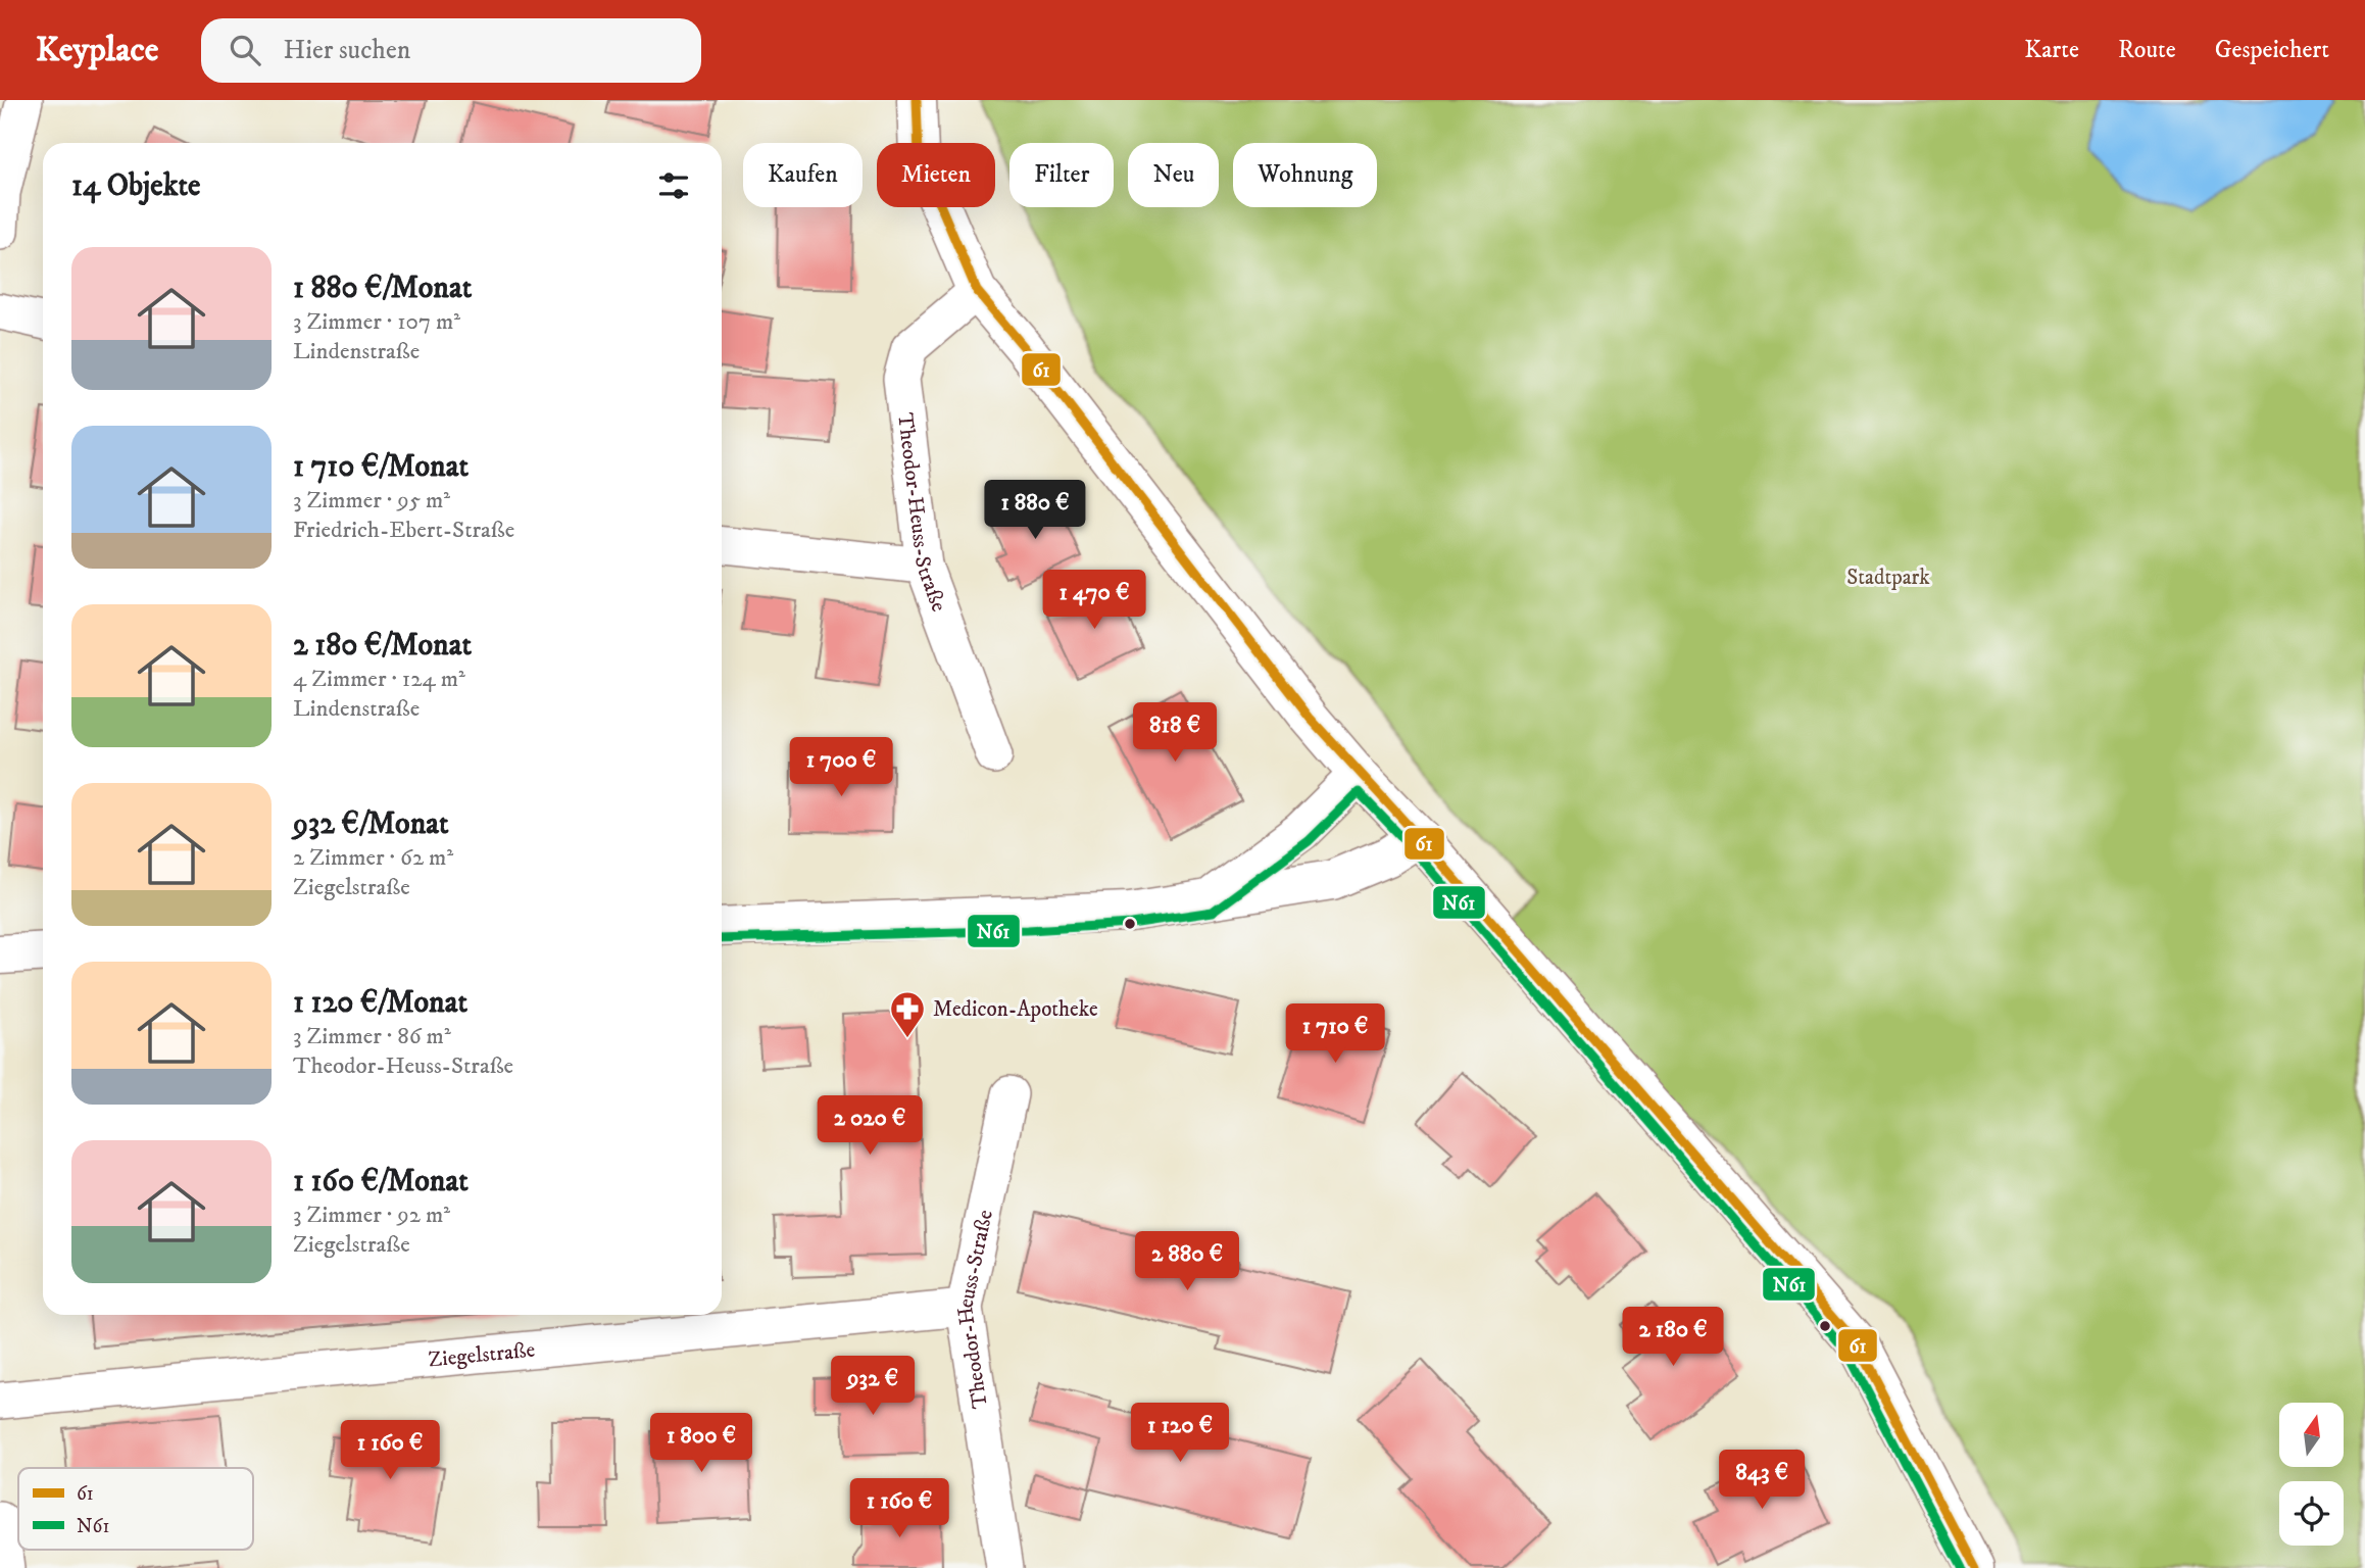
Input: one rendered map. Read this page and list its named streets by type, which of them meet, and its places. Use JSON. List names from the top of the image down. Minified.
{"streets":{"street":["Theodor-Heuss-Straße","Ziegelstraße"]},"crossings":[["Theodor-Heuss-Straße","Ziegelstraße"]],"parks":["Stadtpark"],"places":{"pharmacy":["Medicon-Apotheke"]},"lines":["transit line 61","transit line N61"],"legend":["61","N61"],"north":"top","page":{"header":"Keyplace","search":"Hier suchen","nav":["Karte","Route","Gespeichert"],"chip":["Kaufen","Mieten","Filter","Neu","Wohnung"],"heading":"14 Objekte","list":[{"name":"1 880 €/Monat","note":"3 Zimmer · 107 m² · Lindenstraße"},{"name":"1 710 €/Monat","note":"3 Zimmer · 95 m² · Friedrich-Ebert-Straße"},{"name":"2 180 €/Monat","note":"4 Zimmer · 124 m² · Lindenstraße"},{"name":"932 €/Monat","note":"2 Zimmer · 62 m² · Ziegelstraße"},{"name":"1 120 €/Monat","note":"3 Zimmer · 86 m² · Theodor-Heuss-Straße"},{"name":"1 160 €/Monat","note":"3 Zimmer · 92 m² · Ziegelstraße"}],"price":["1 880 €","1 470 €","818 €","1 700 €","1 710 €","2 020 €","2 880 €","2 180 €","932 €","1 120 €","1 800 €","1 160 €","843 €","1 160 €"]}}
